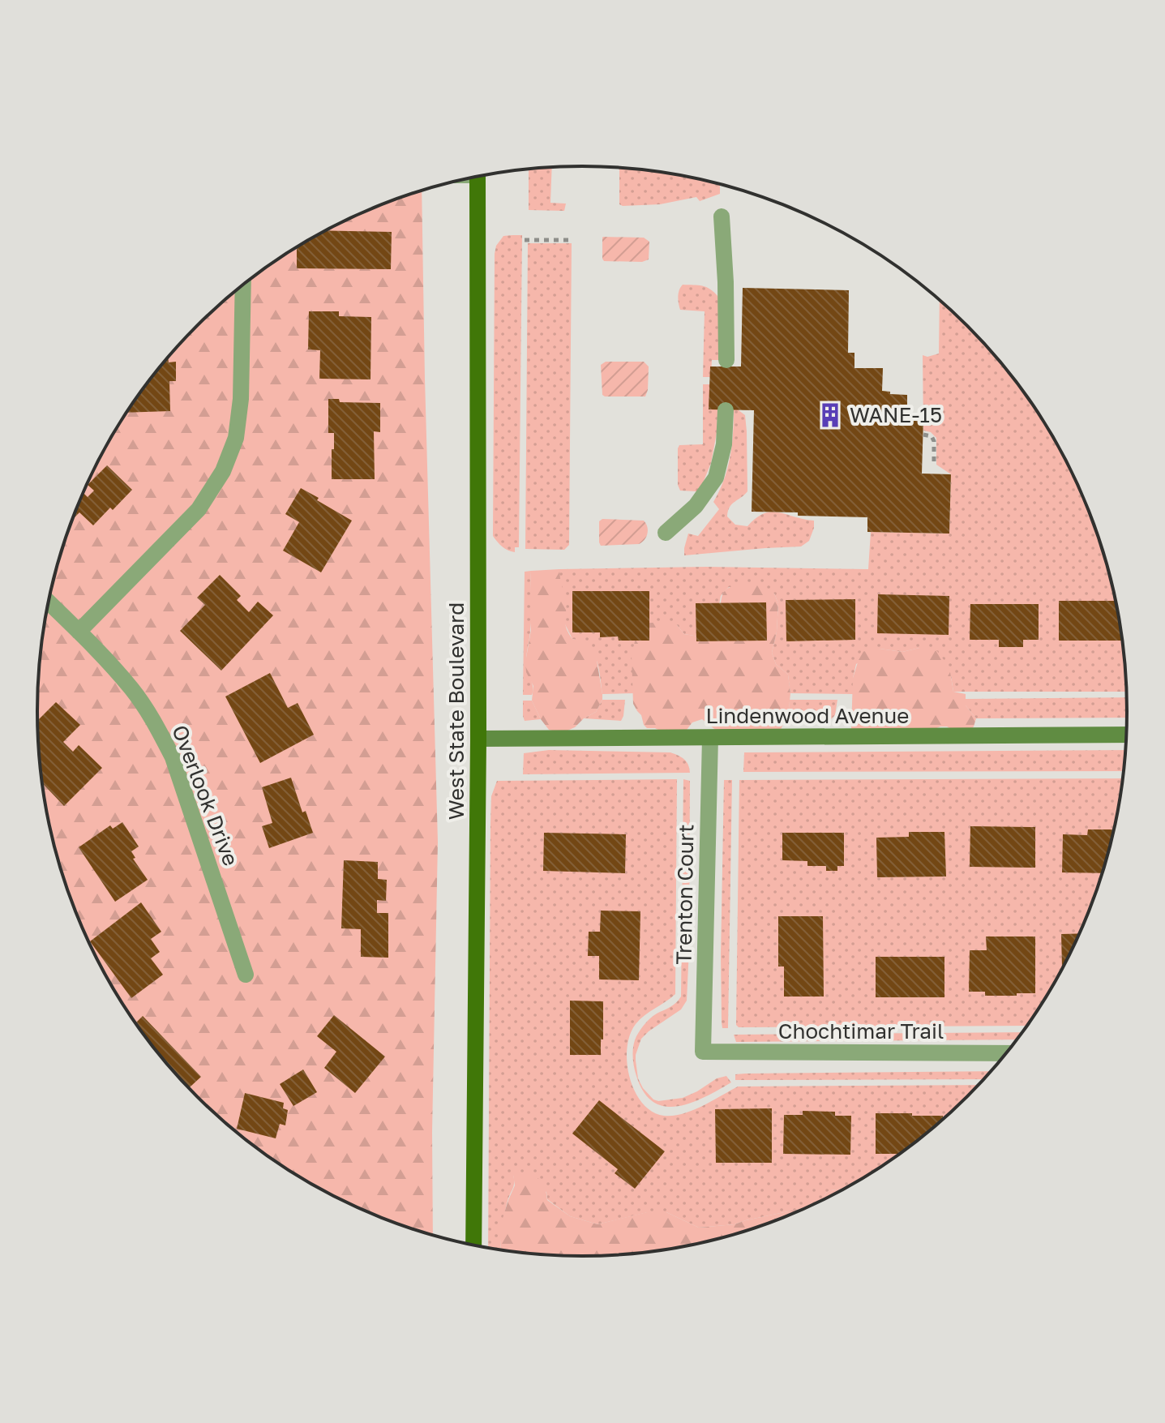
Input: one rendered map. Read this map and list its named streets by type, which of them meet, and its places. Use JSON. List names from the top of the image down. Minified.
{"streets":{"main road":["West State Boulevard"],"street":["Lindenwood Avenue","Overlook Drive","Trenton Court","Chochtimar Trail"]},"crossings":[["West State Boulevard","Lindenwood Avenue"],["Lindenwood Avenue","Trenton Court"],["Trenton Court","Chochtimar Trail"]],"places":{"building":["WANE-15"]}}
